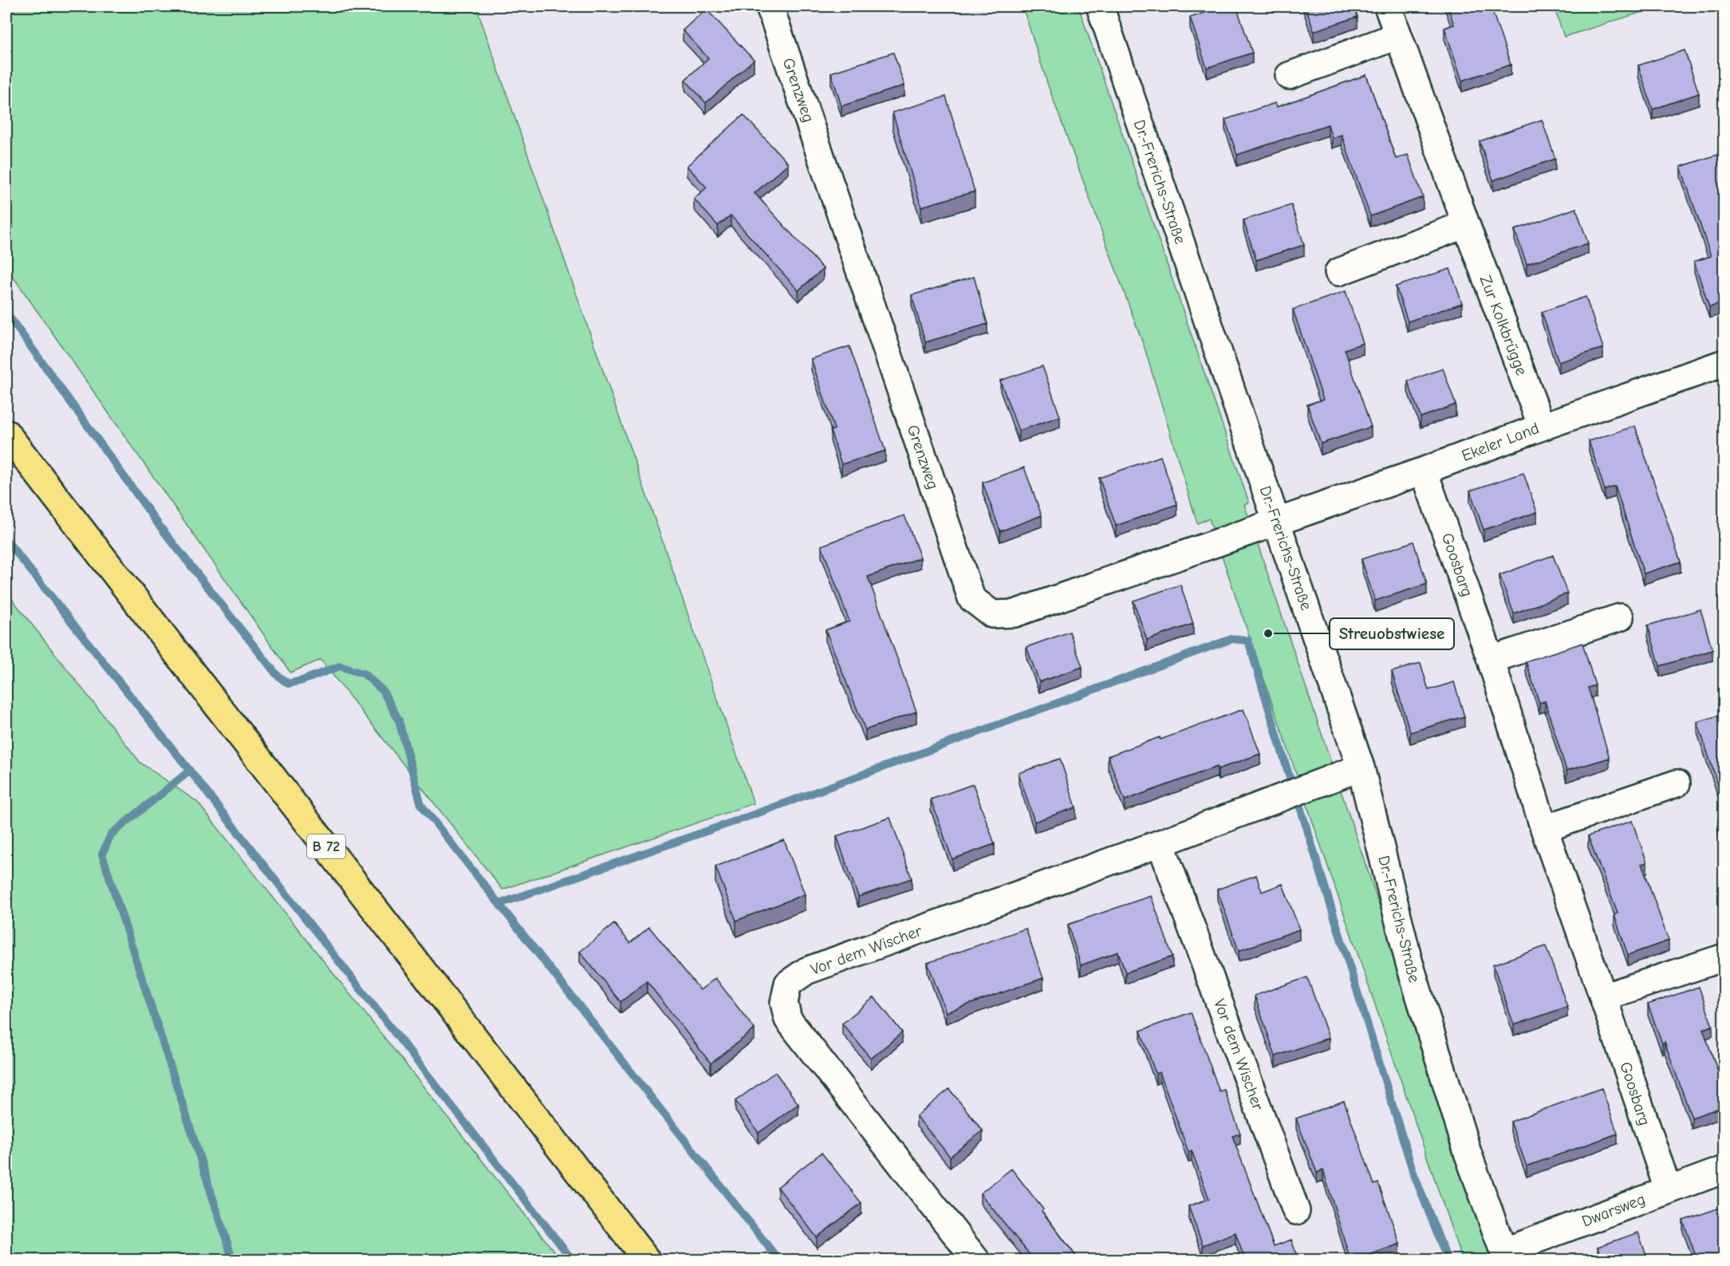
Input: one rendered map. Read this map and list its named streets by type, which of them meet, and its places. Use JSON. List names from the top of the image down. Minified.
{"streets":{"main road":["B 72"],"street":["Grenzweg","Dr.-Frerichs-Straße","Zur Kolkbrügge","Ekeler Land","Goosbarg","Vor dem Wischer","Dwarsweg"]},"crossings":[["Grenzweg","Dr.-Frerichs-Straße"],["Grenzweg","Ekeler Land"],["Dr.-Frerichs-Straße","Ekeler Land"],["Dr.-Frerichs-Straße","Vor dem Wischer"],["Dr.-Frerichs-Straße","Dwarsweg"],["Zur Kolkbrügge","Ekeler Land"],["Ekeler Land","Goosbarg"],["Goosbarg","Dwarsweg"]],"places":["Streuobstwiese"]}
